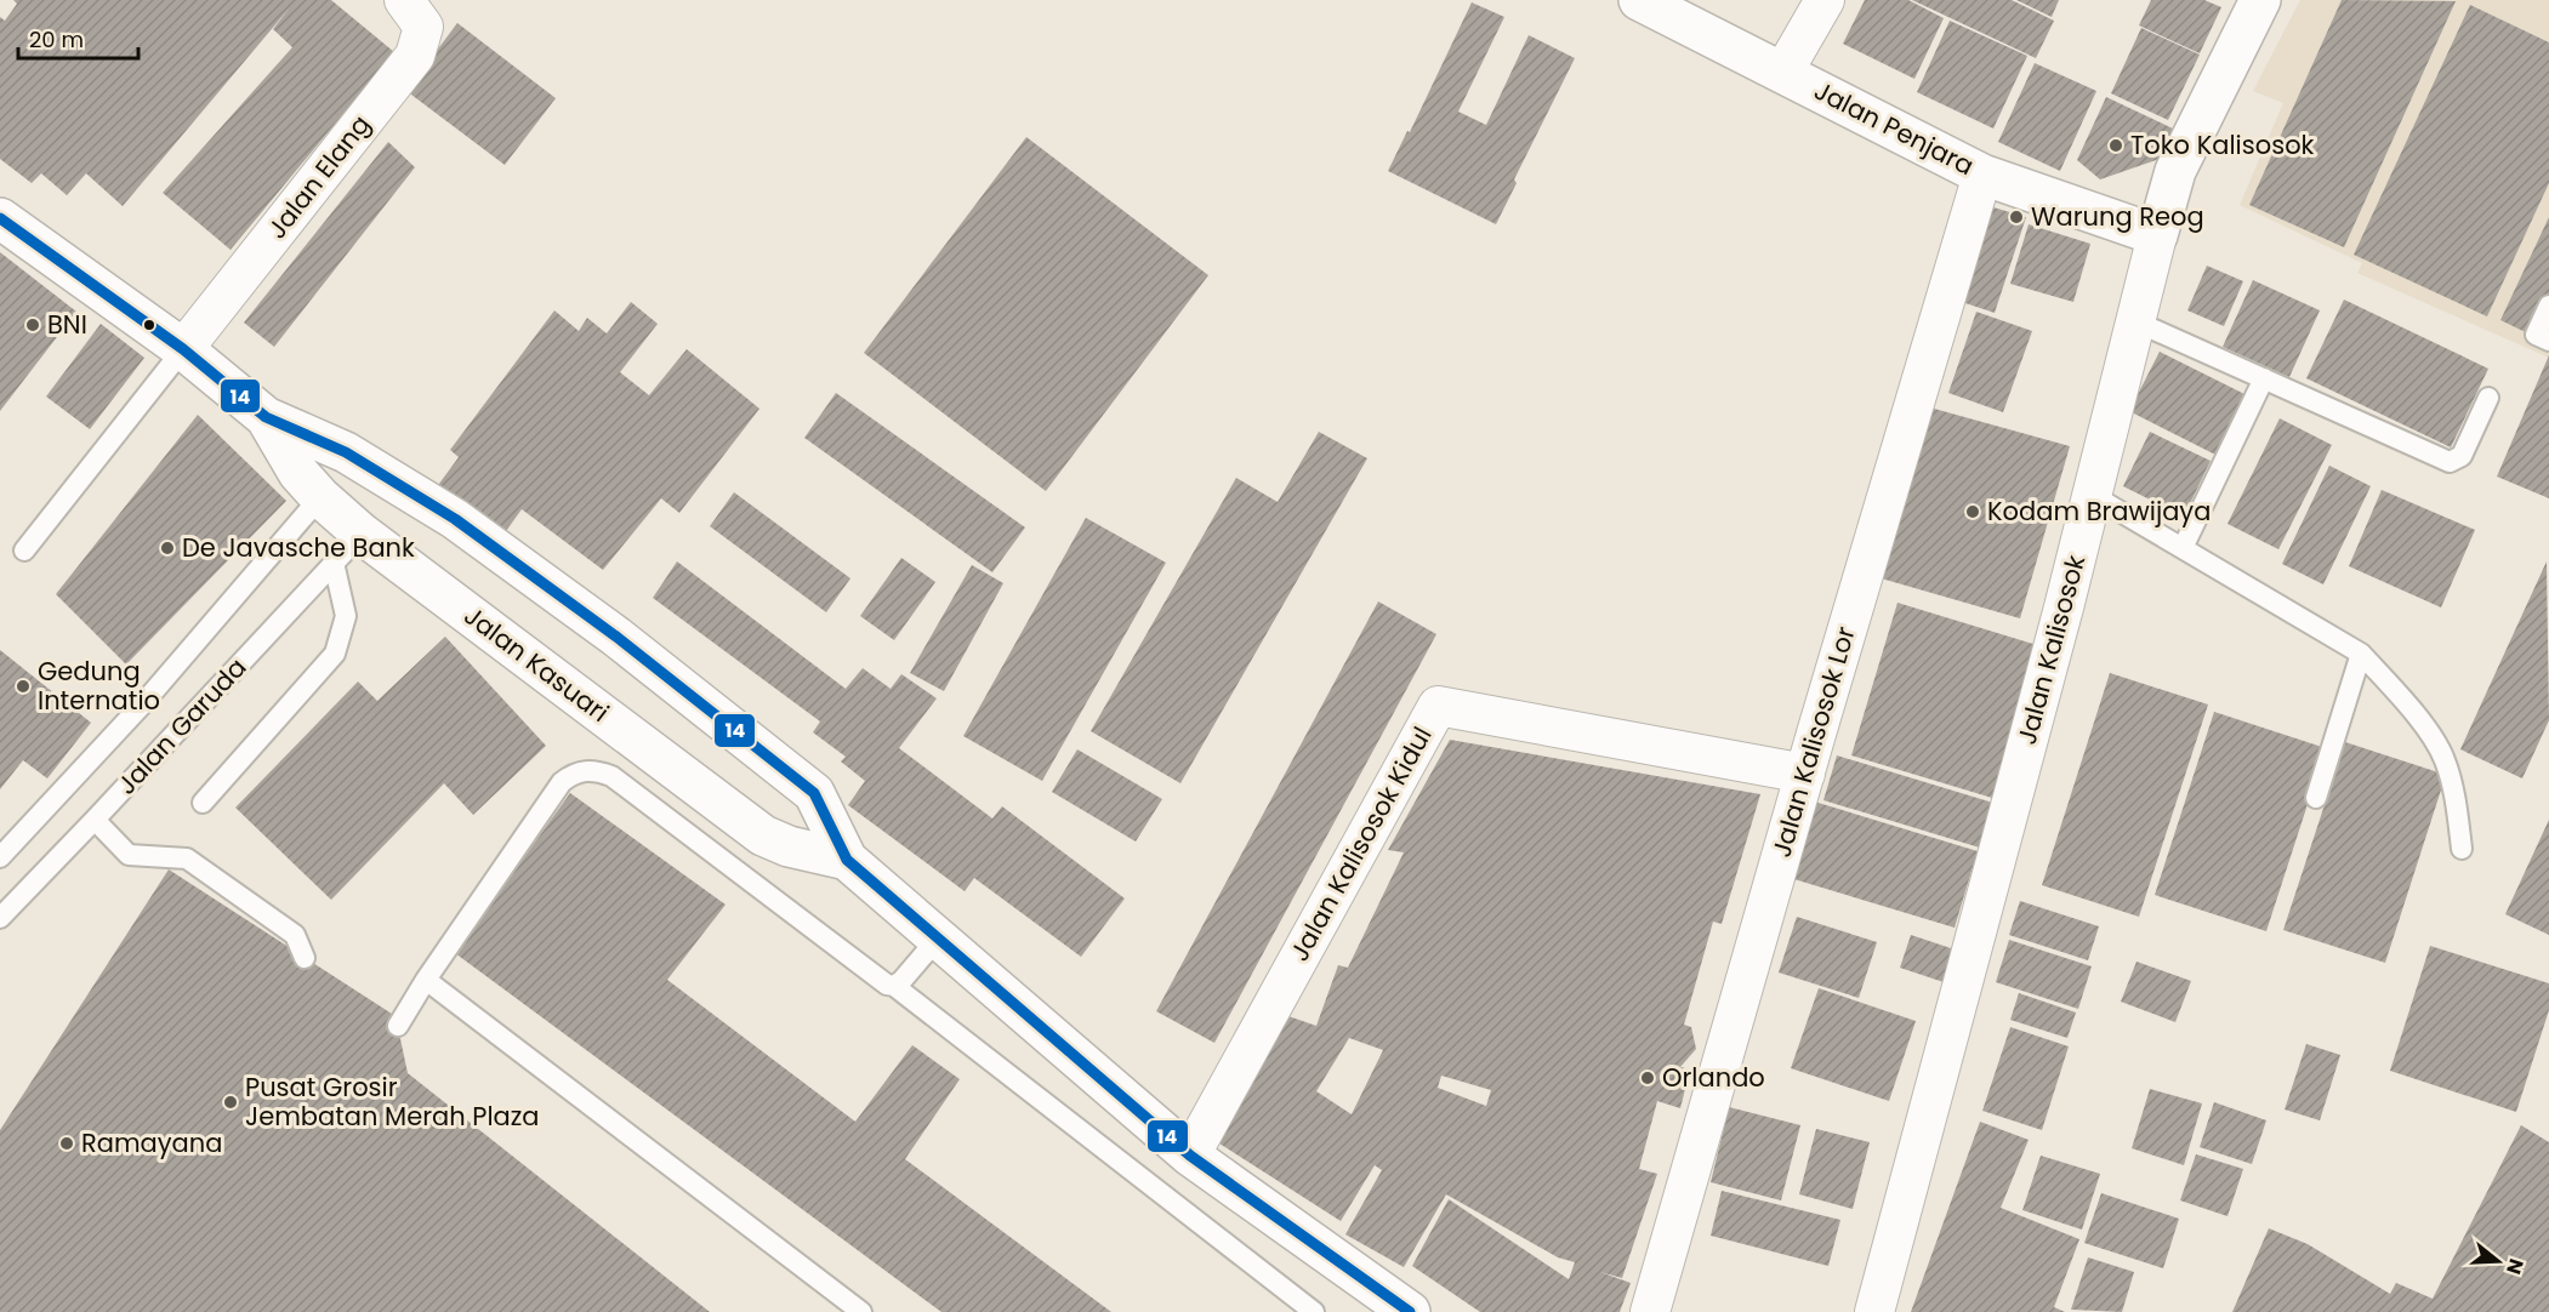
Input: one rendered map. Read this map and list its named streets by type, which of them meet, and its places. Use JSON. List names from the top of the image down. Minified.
{"streets":{"street":["Jalan Penjara","Jalan Elang","Jalan Kalisosok","Jalan Kasuari","Jalan Kalisosok Lor","Jalan Kalisosok Kidul"],"lane":["Jalan Garuda"]},"crossings":[["Jalan Penjara","Jalan Kalisosok"],["Jalan Penjara","Jalan Kalisosok Lor"],["Jalan Elang","Jalan Kasuari"],["Jalan Kasuari","Jalan Garuda"],["Jalan Kasuari","Jalan Kalisosok Kidul"],["Jalan Kalisosok Lor","Jalan Kalisosok Kidul"]],"places":["Toko Kalisosok","Warung Reog","BNI","Kodam Brawijaya","De Javasche Bank","Gedung Internatio","Orlando","Pusat Grosir Jembatan Merah Plaza","Ramayana"],"lines":["transit line 14"],"scale_bar":"20 m","north":"right"}
